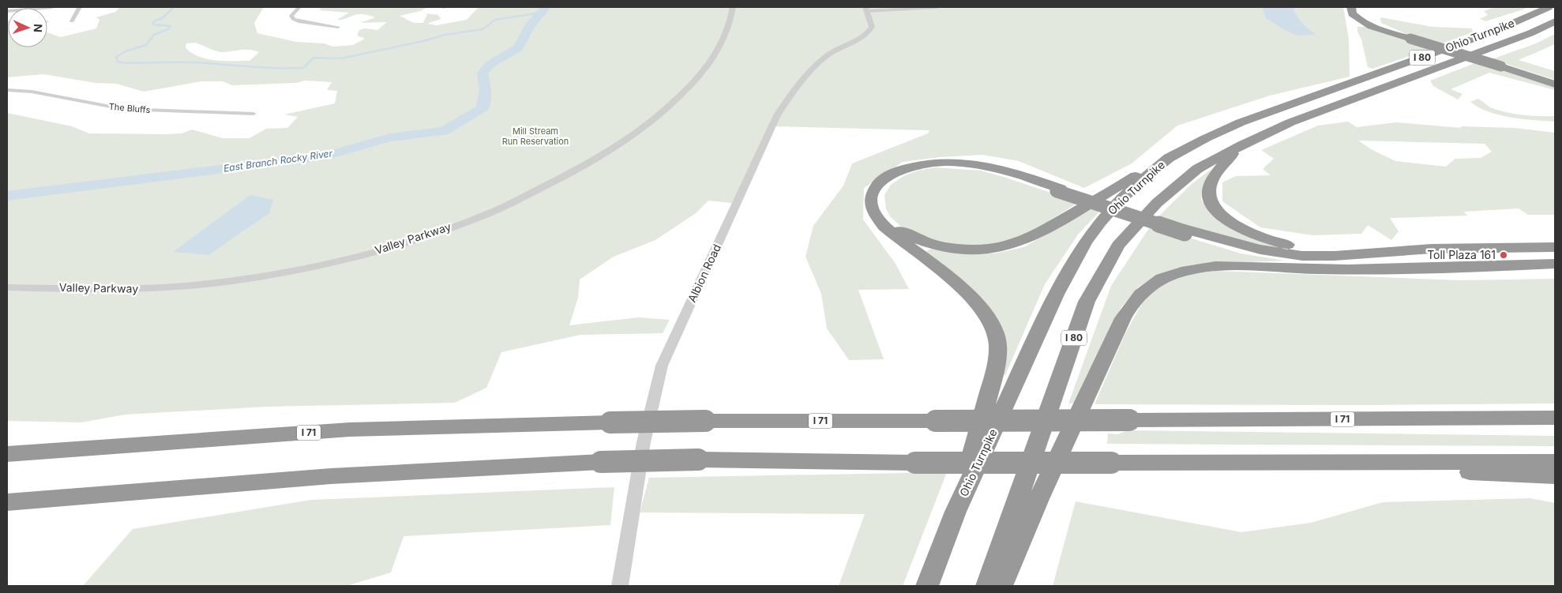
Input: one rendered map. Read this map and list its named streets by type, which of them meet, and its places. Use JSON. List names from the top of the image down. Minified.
{"streets":{"highway":["Ohio Turnpike","I 80","I 71"],"street":["The Bluffs","Valley Parkway","Albion Road"]},"crossings":[["Ohio Turnpike","I 71"]],"water":["East Branch Rocky River"],"parks":["Mill Stream Run Reservation"],"places":["Toll Plaza 161"],"north":"right"}
